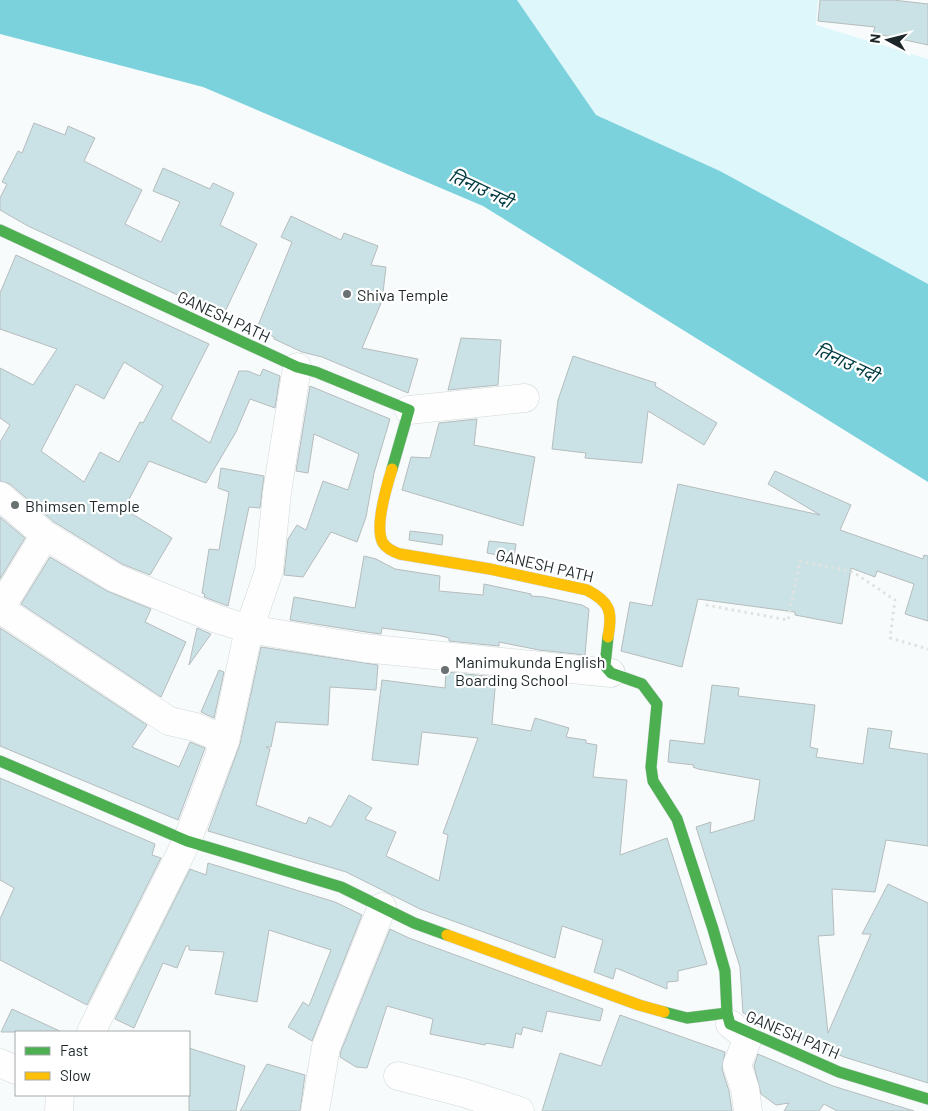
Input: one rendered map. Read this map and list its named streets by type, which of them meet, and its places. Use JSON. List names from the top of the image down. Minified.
{"streets":{"street":["GANESH PATH"]},"water":["तिनाउ नदी"],"places":["Shiva Temple","Bhimsen Temple","Manimukunda English Boarding School"],"legend":["Fast","Slow"],"north":"left"}
